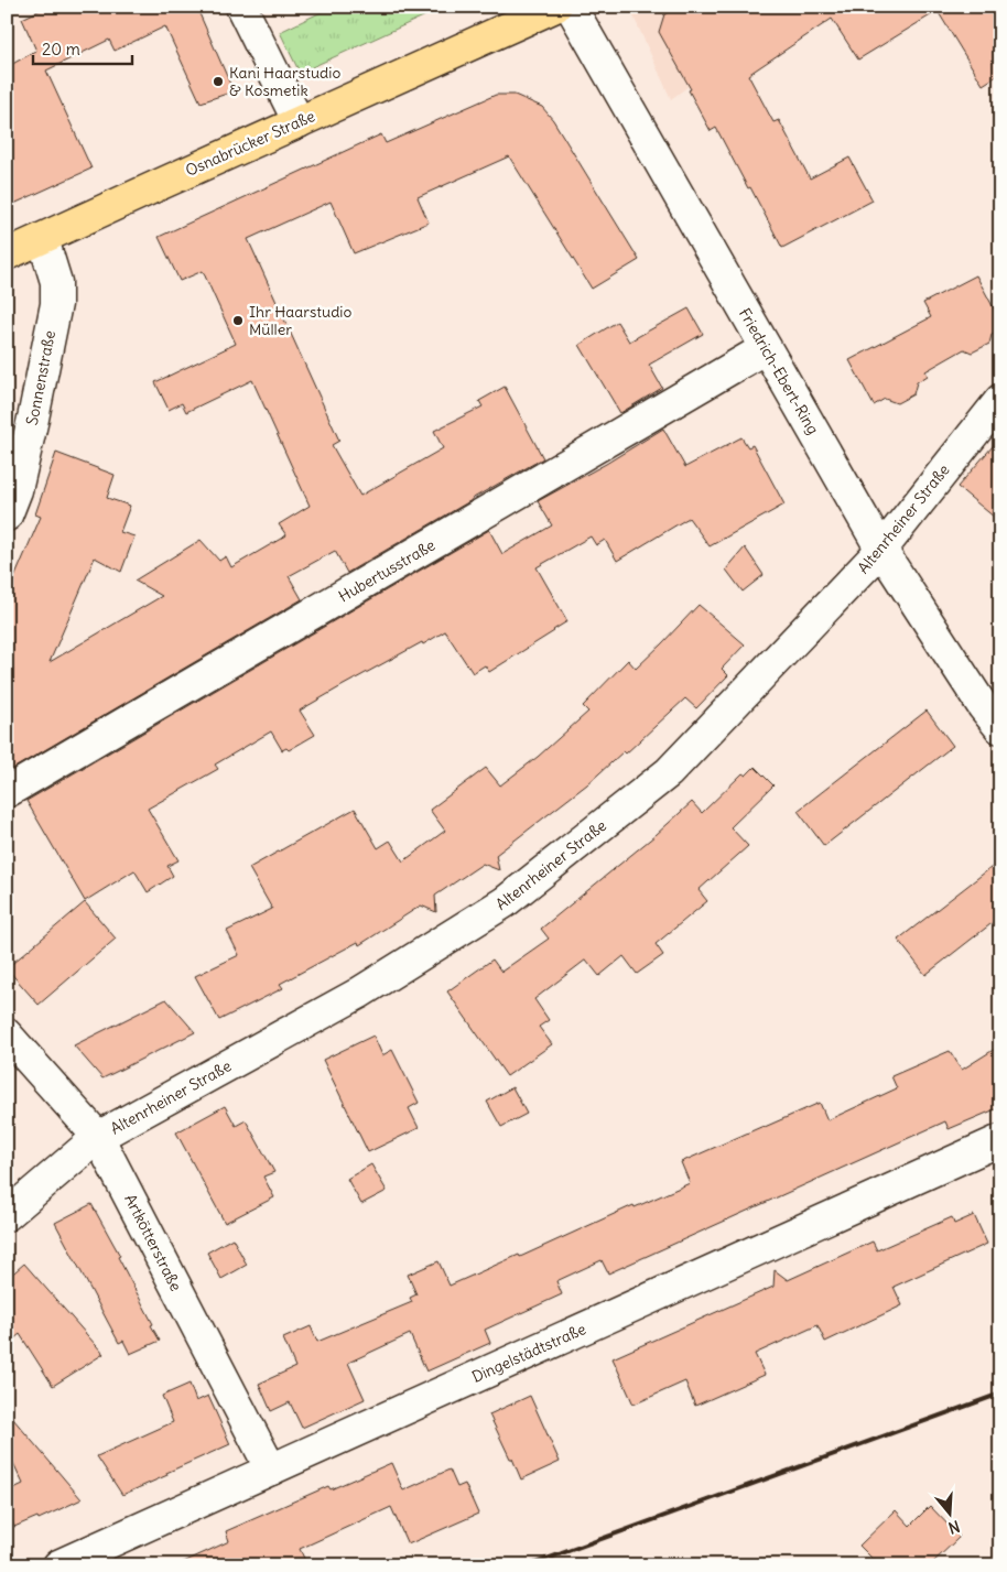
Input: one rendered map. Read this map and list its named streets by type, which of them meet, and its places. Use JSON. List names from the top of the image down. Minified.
{"streets":{"main road":["Osnabrücker Straße"],"street":["Friedrich-Ebert-Ring","Sonnenstraße","Altenrheiner Straße","Hubertusstraße","Artkötterstraße","Dingelstädtstraße"]},"crossings":[["Osnabrücker Straße","Sonnenstraße"],["Friedrich-Ebert-Ring","Altenrheiner Straße"],["Friedrich-Ebert-Ring","Hubertusstraße"],["Altenrheiner Straße","Artkötterstraße"],["Artkötterstraße","Dingelstädtstraße"]],"places":["Kani Haarstudio & Kosmetik","Ihr Haarstudio Müller"],"scale_bar":"20 m","north":"bottom"}
